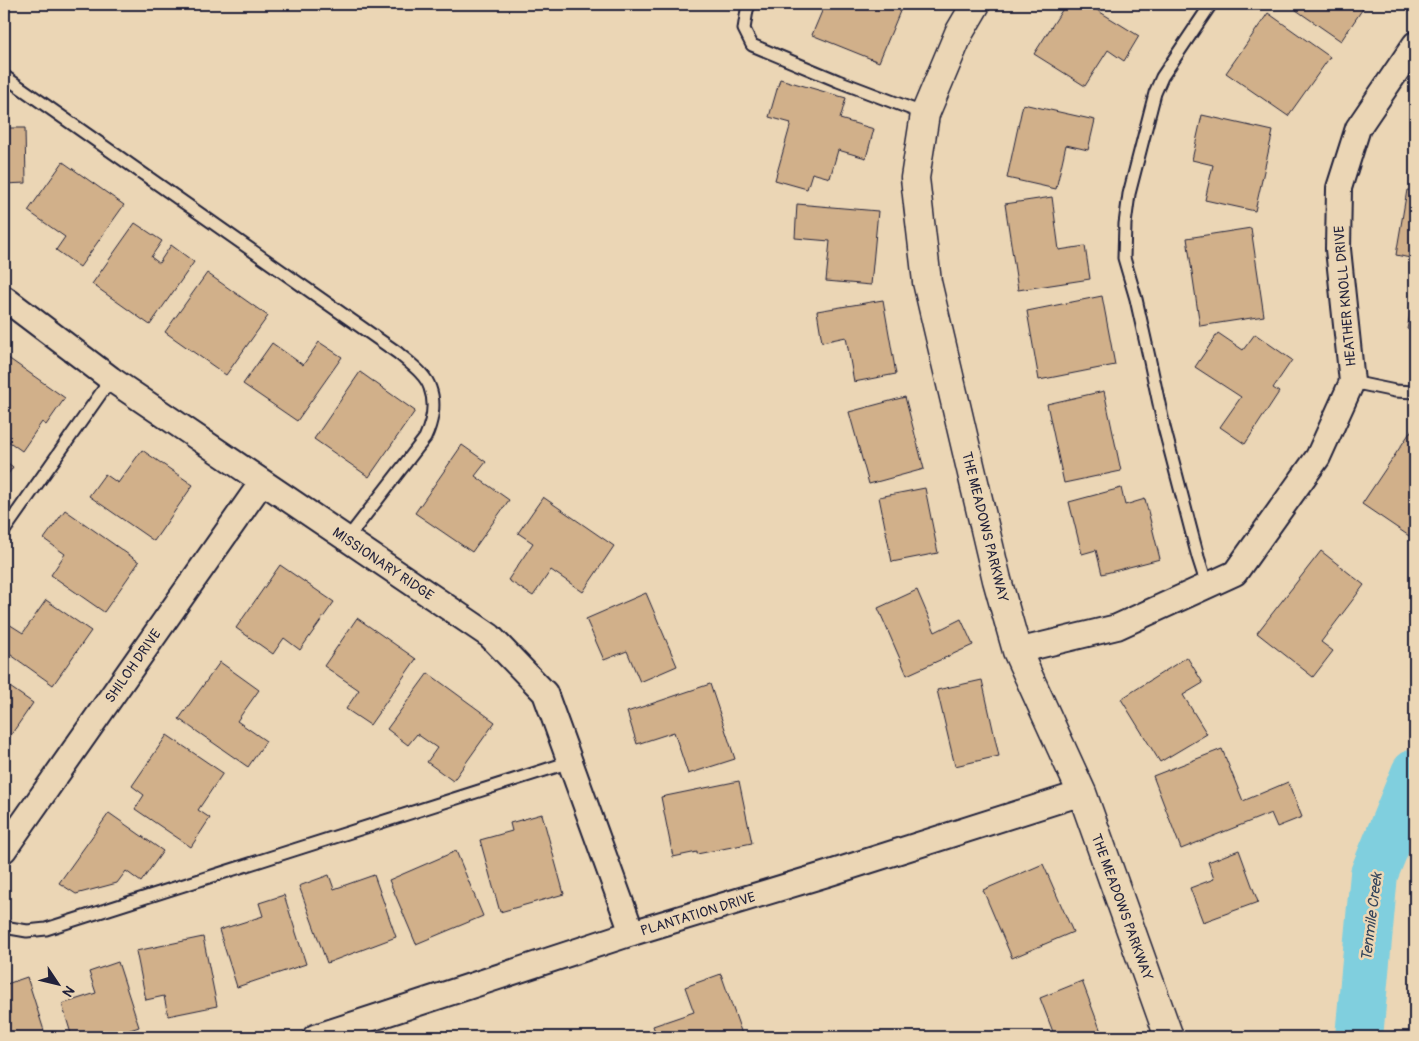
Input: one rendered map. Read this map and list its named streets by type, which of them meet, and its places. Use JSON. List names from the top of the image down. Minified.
{"streets":{"street":["HEATHER KNOLL DRIVE","THE MEADOWS PARKWAY","MISSIONARY RIDGE","SHILOH DRIVE","PLANTATION DRIVE"]},"crossings":[["HEATHER KNOLL DRIVE","THE MEADOWS PARKWAY"],["THE MEADOWS PARKWAY","PLANTATION DRIVE"],["MISSIONARY RIDGE","SHILOH DRIVE"],["MISSIONARY RIDGE","PLANTATION DRIVE"]],"water":["Tenmile Creek"],"north":"bottom right"}
